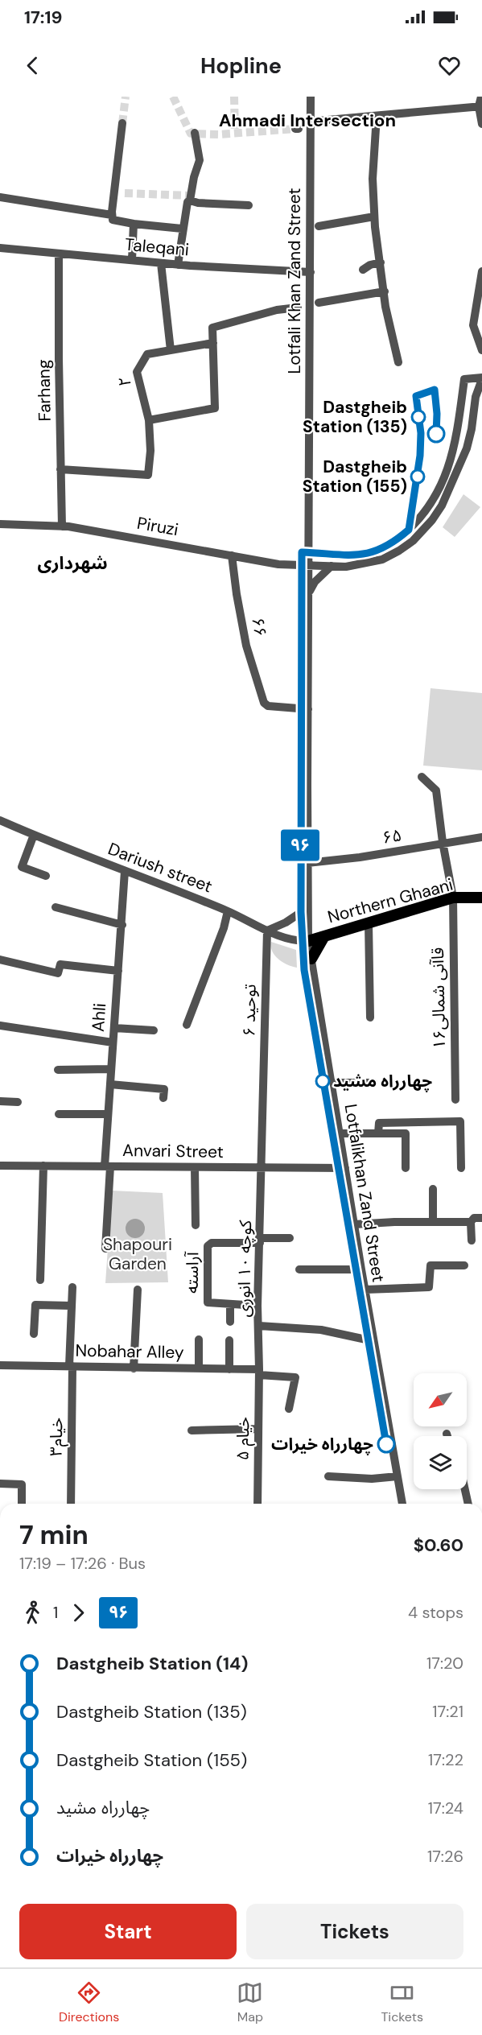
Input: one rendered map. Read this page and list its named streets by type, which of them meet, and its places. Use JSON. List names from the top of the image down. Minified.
{"streets":{"main road":["Northern Ghaani"],"street":["Taleqani","Lotfali Khan Zand Street","۲","Farhang","Piruzi","۶۶","۶۵","Dariush street","قاآنی شمالی۱۶","۶ توحید","Ahli","Anvari Street","Lotfalikhan Zand Street","کوچه ۱۰ انوری","آراسته","Nobahar Alley","خیام۳","۵ خیام"]},"crossings":[["Taleqani","Lotfali Khan Zand Street"],["Taleqani","Farhang"],["Lotfali Khan Zand Street","Piruzi"],["Lotfali Khan Zand Street","Lotfalikhan Zand Street"],["۲","Farhang"],["Farhang","Piruzi"],["Piruzi","۶۶"],["Piruzi","Lotfalikhan Zand Street"],["۶۶","Lotfalikhan Zand Street"],["۶۵","قاآنی شمالی۱۶"],["۶۵","Lotfalikhan Zand Street"],["Dariush street","Northern Ghaani"],["Dariush street","۶ توحید"],["Dariush street","Ahli"],["Dariush street","Lotfalikhan Zand Street"],["Northern Ghaani","قاآنی شمالی۱۶"],["Northern Ghaani","Lotfalikhan Zand Street"],["۶ توحید","Anvari Street"],["۶ توحید","کوچه ۱۰ انوری"],["Ahli","Anvari Street"],["Anvari Street","Lotfalikhan Zand Street"],["Anvari Street","کوچه ۱۰ انوری"],["کوچه ۱۰ انوری","آراسته"],["کوچه ۱۰ انوری","Nobahar Alley"],["کوچه ۱۰ انوری","۵ خیام"],["Nobahar Alley","خیام۳"],["Nobahar Alley","۵ خیام"]],"districts":["Ahmadi Intersection","شهرداری"],"parks":["Shapouri Garden"],"places":["Dastgheib Station (135)","Dastgheib Station (155)","چهارراه مشید","چهارراه خیرات"],"lines":["bus line ۹۶"],"north":"bottom left","page":{"status":"17:19","header":"Hopline","on_map":"۹۶","heading":["7 min","17:19 – 17:26 · Bus","$0.60"],"legs":["1","۹۶","4 stops"],"list":[{"name":"Dastgheib Station (14)","value":"17:20"},{"name":"Dastgheib Station (135)","value":"17:21"},{"name":"Dastgheib Station (155)","value":"17:22"},{"name":"چهارراه مشید","value":"17:24"},{"name":"چهارراه خیرات","value":"17:26"}],"buttons":["Start","Tickets"],"tabs":["Directions","Map","Tickets"]}}
